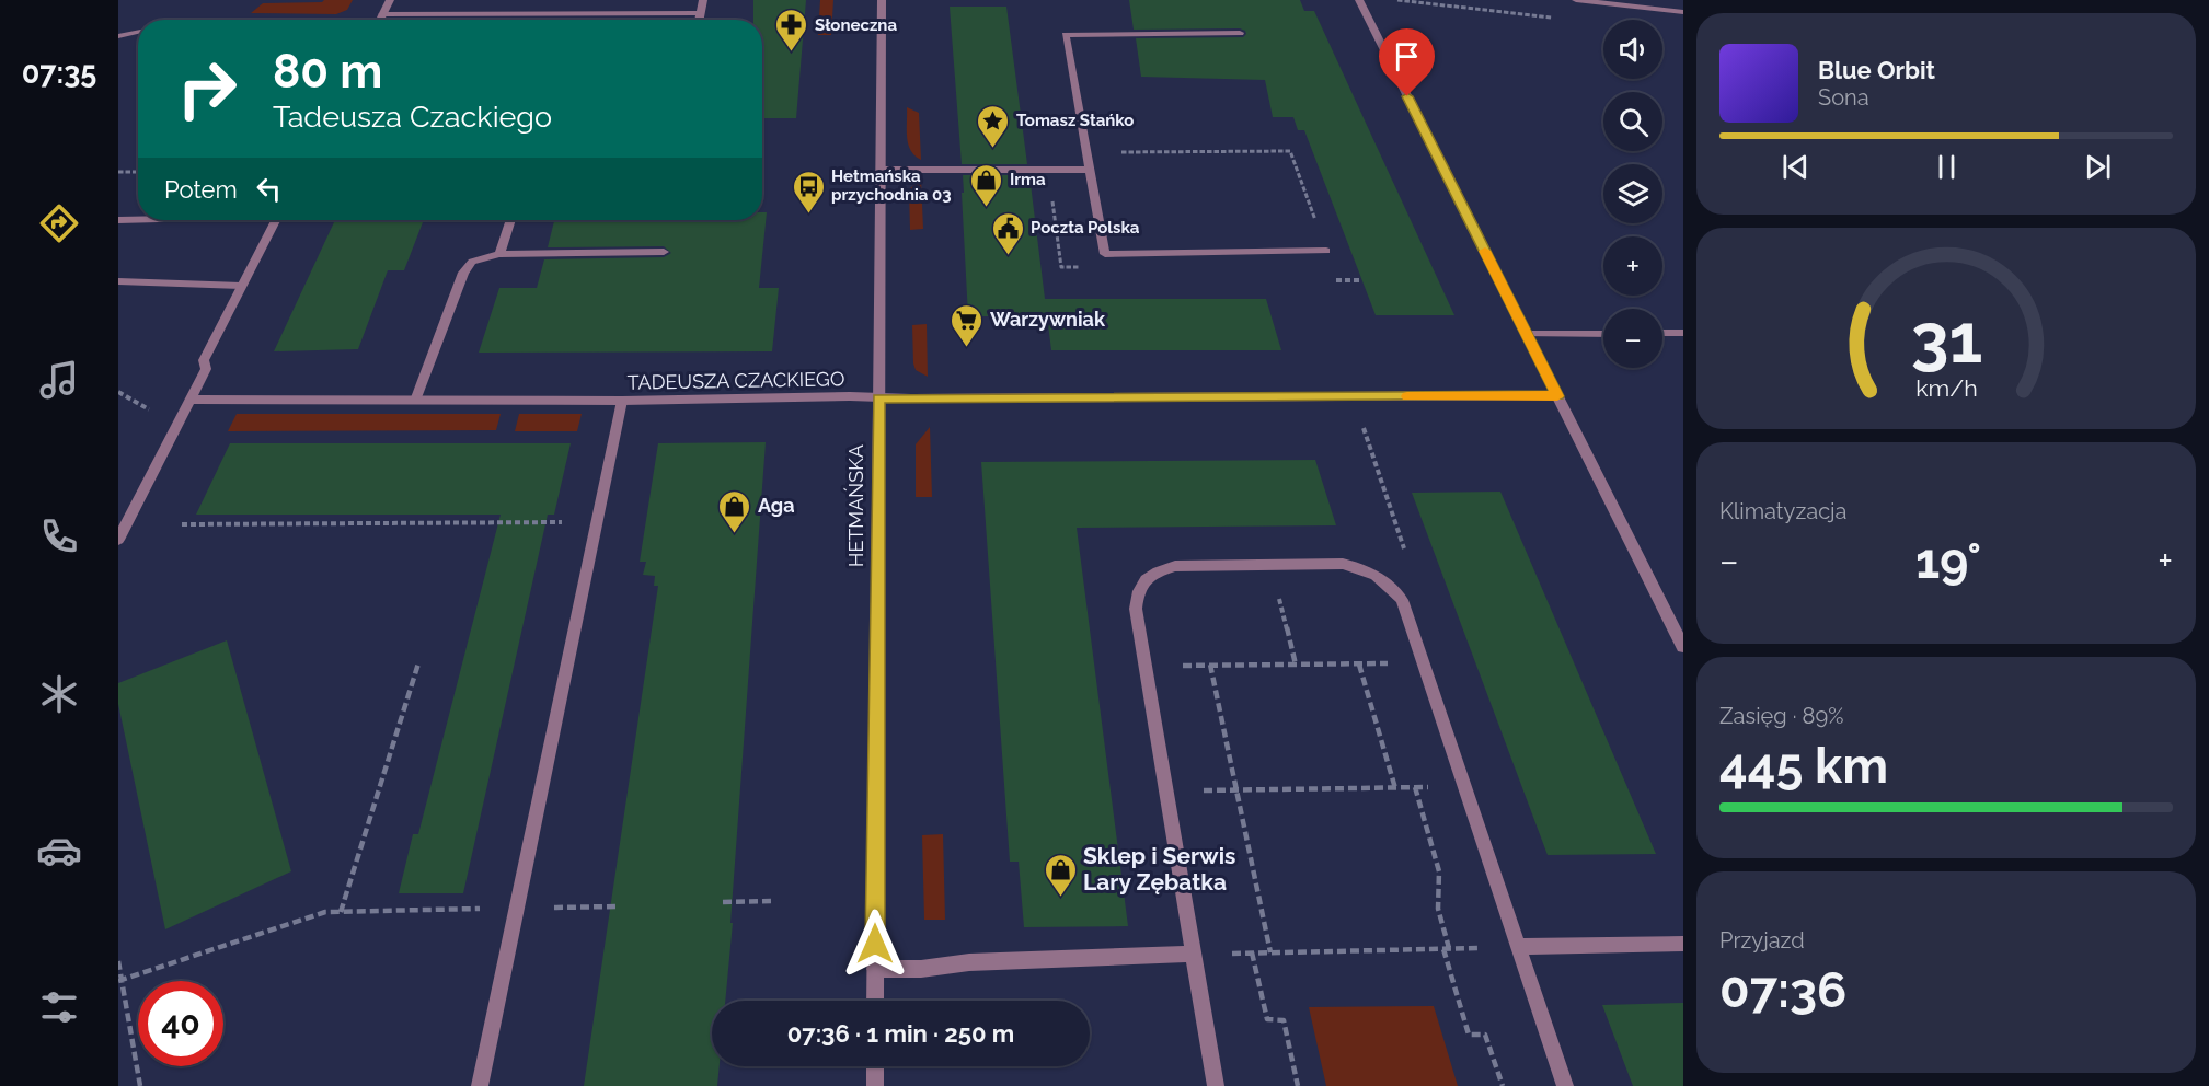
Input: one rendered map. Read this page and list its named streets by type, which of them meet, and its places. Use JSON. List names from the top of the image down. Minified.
{"streets":{"street":["TADEUSZA CZACKIEGO","HETMAŃSKA"]},"crossings":[["TADEUSZA CZACKIEGO","HETMAŃSKA"]],"places":{"pharmacy":["Słoneczna"],"place":["Tomasz Stańko"],"shop":["Irma","Aga","Sklep i Serwis Lary Zębatka"],"bus stop":["Hetmańska przychodnia 03"],"public building":["Poczta Polska"],"supermarket":["Warzywniak"]},"page":{"tabs":"07:35","map_buttons":["+","−"],"turn":["80 m","Tadeusza Czackiego"],"song":["Blue Orbit","Sona"],"then":"Potem","tile":["Klimatyzacja",["Zasięg · 89%","445 km"],["Przyjazd","07:36"]],"heat":["−","19°","+"],"limit":"40","trip":"07:36 · 1 min · 250 m","gauge":["31","km/h"]}}
